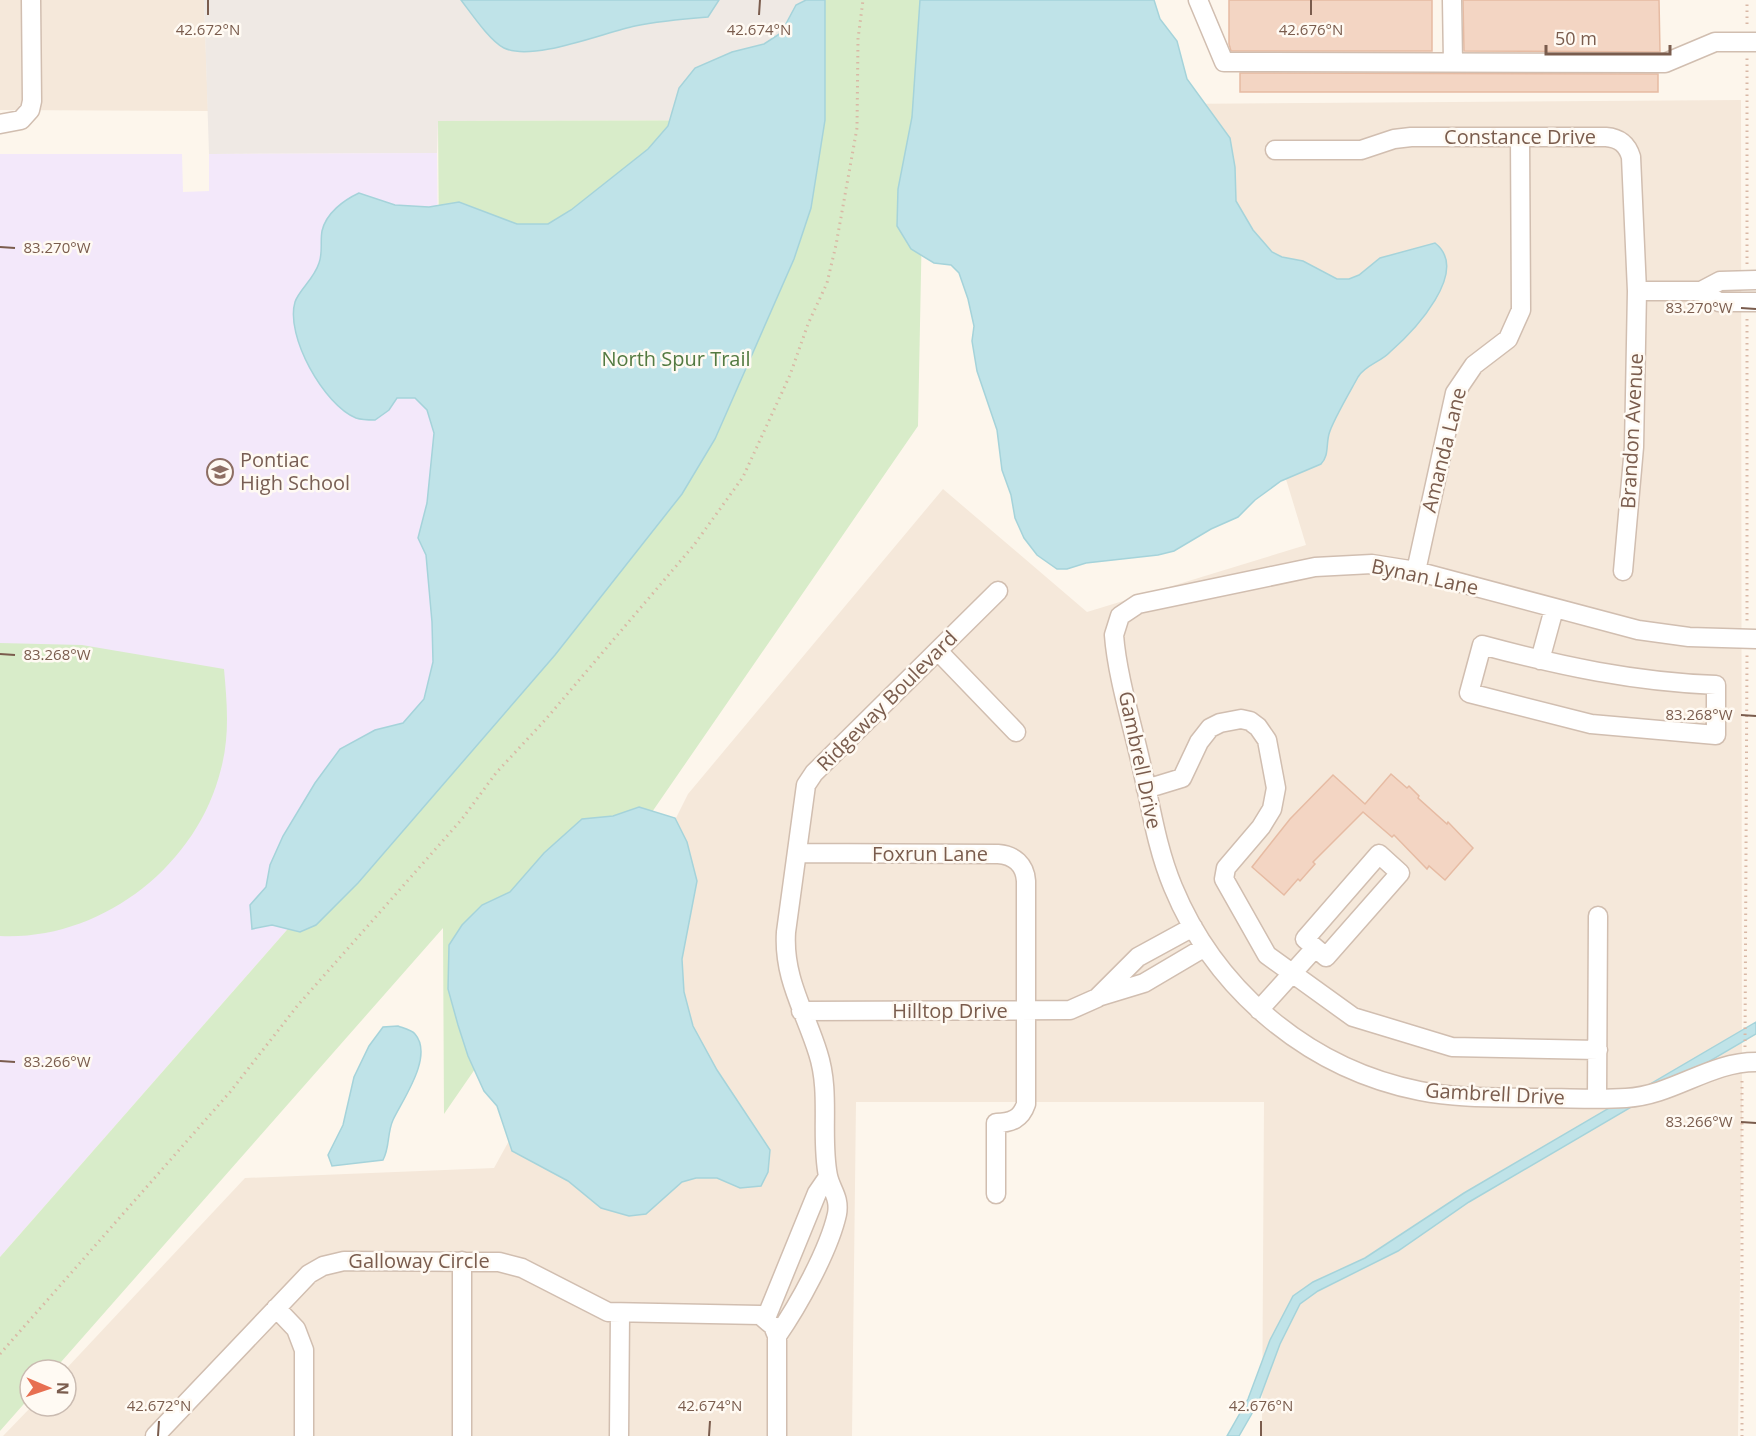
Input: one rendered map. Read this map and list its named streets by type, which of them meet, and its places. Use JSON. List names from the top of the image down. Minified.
{"streets":{"street":["Constance Drive","Brandon Avenue","Amanda Lane","Bynan Lane","Ridgeway Boulevard","Gambrell Drive","Foxrun Lane","Hilltop Drive","Galloway Circle"]},"crossings":[["Constance Drive","Brandon Avenue"],["Constance Drive","Amanda Lane"],["Amanda Lane","Bynan Lane"],["Bynan Lane","Gambrell Drive"],["Ridgeway Boulevard","Foxrun Lane"],["Ridgeway Boulevard","Hilltop Drive"],["Gambrell Drive","Hilltop Drive"],["Foxrun Lane","Hilltop Drive"]],"parks":["North Spur Trail"],"places":{"school or university":["Pontiac High School"]},"scale_bar":"50 m","north":"right","coordinates":["42.672°N","42.674°N","42.676°N","83.270°W","83.268°W","83.266°W"]}
